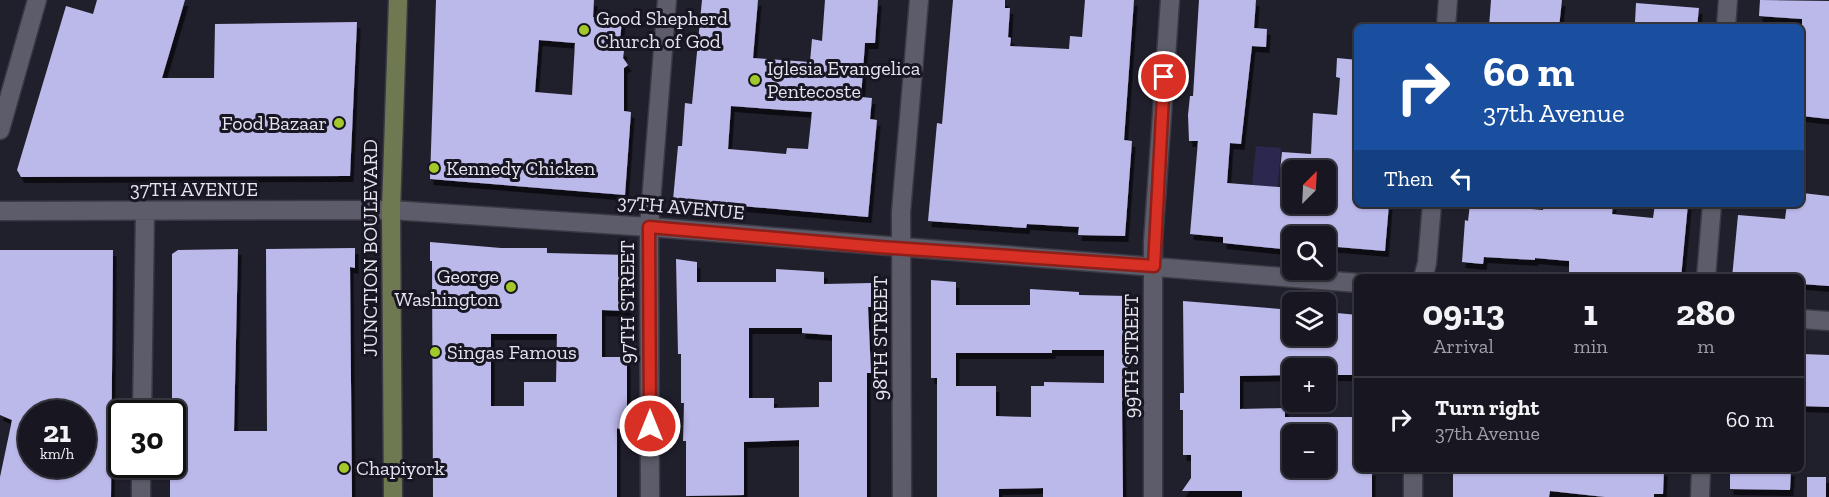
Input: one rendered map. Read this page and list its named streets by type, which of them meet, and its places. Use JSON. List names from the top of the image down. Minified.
{"streets":{"main road":["JUNCTION BOULEVARD"],"street":["37TH AVENUE","97TH STREET","98TH STREET","99TH STREET"]},"crossings":[["37TH AVENUE","JUNCTION BOULEVARD"],["37TH AVENUE","97TH STREET"],["37TH AVENUE","98TH STREET"],["37TH AVENUE","99TH STREET"]],"places":["Good Shepherd Church of God","Iglesia Evangelica Pentecoste","Food Bazaar","Kennedy Chicken","George Washington","Singas Famous","Chapiyork"],"north":"top right","page":{"turn":["60 m","37th Avenue"],"then":"Then","map_buttons":["+","−"],"eta":["09:13","Arrival","1","min","280","m"],"list":[{"name":"Turn right","note":"37th Avenue","value":"60 m"}],"speed":"21 km/h","limit":"30"}}
